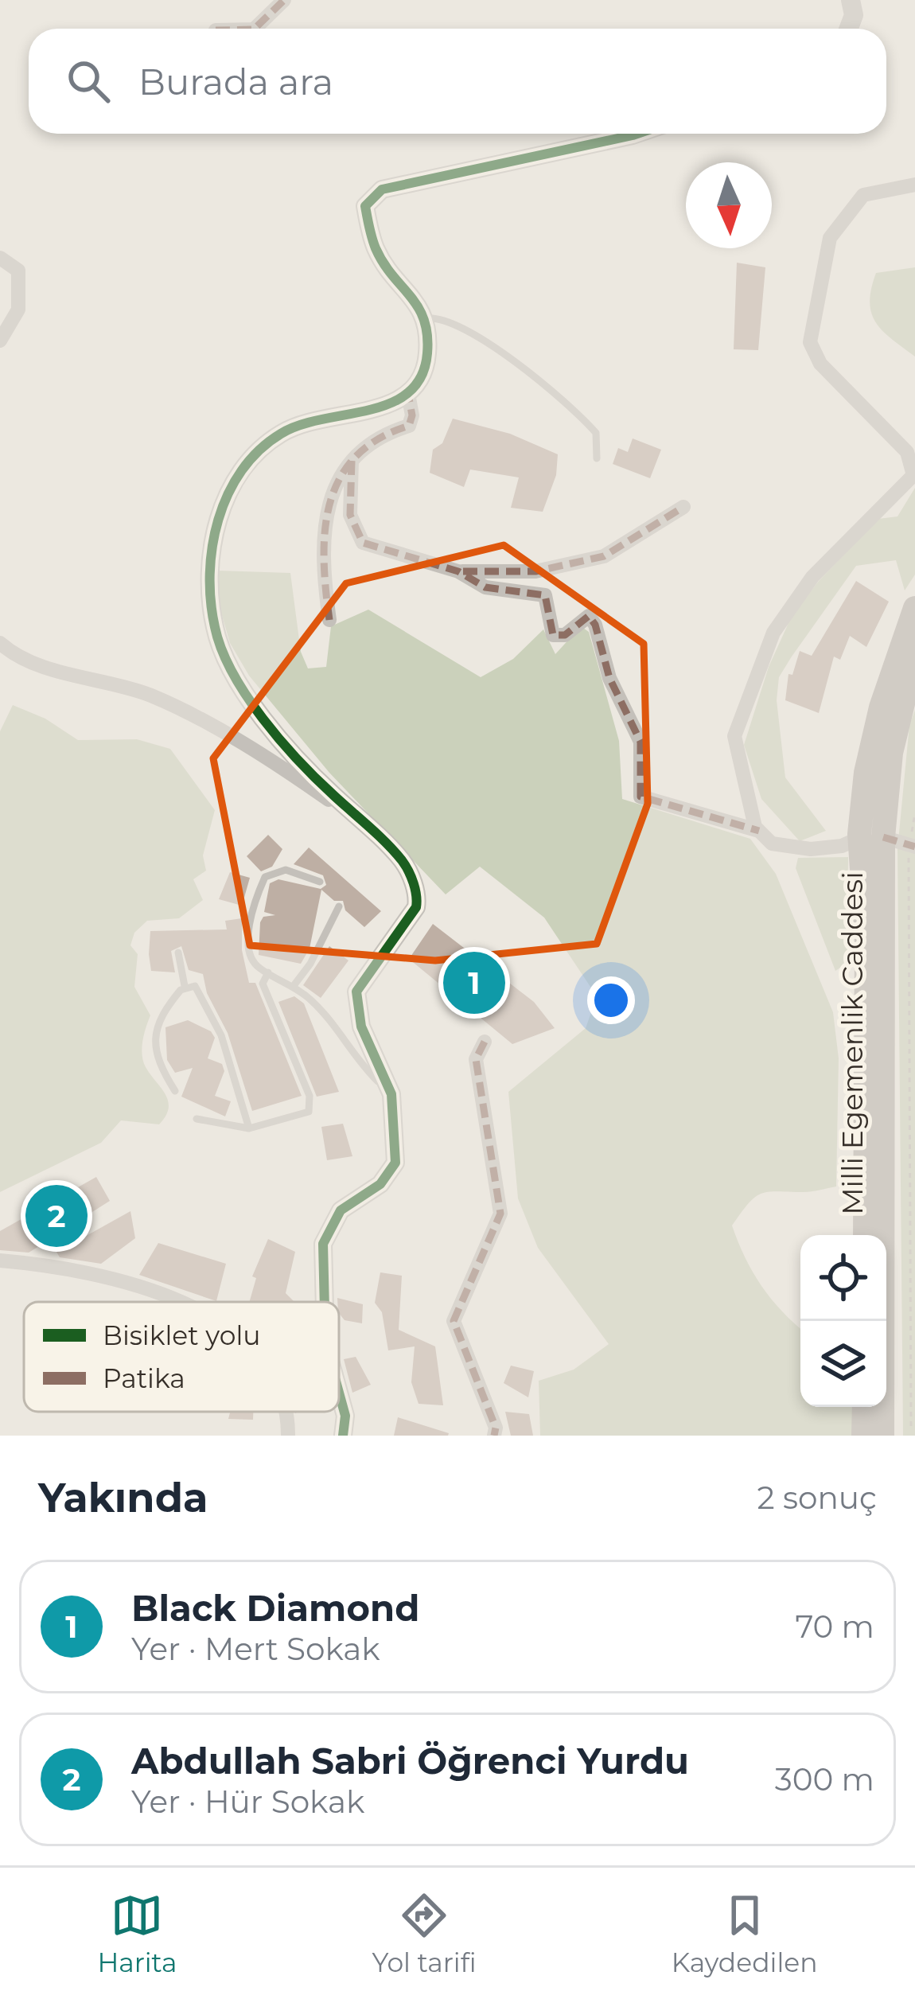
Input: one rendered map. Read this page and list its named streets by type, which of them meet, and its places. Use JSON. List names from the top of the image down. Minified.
{"streets":{"highway":["Milli Egemenlik Caddesi"]},"legend":["Bisiklet yolu","Patika"],"north":"bottom","page":{"search":"Burada ara","pins":["1","2"],"heading":["Yakında","2 sonuç"],"list":[{"mark":"1","name":"Black Diamond","note":"Yer · Mert Sokak","value":"70 m"},{"mark":"2","name":"Abdullah Sabri Öğrenci Yurdu","note":"Yer · Hür Sokak","value":"300 m"}],"nav":["Harita","Yol tarifi","Kaydedilen"]}}
